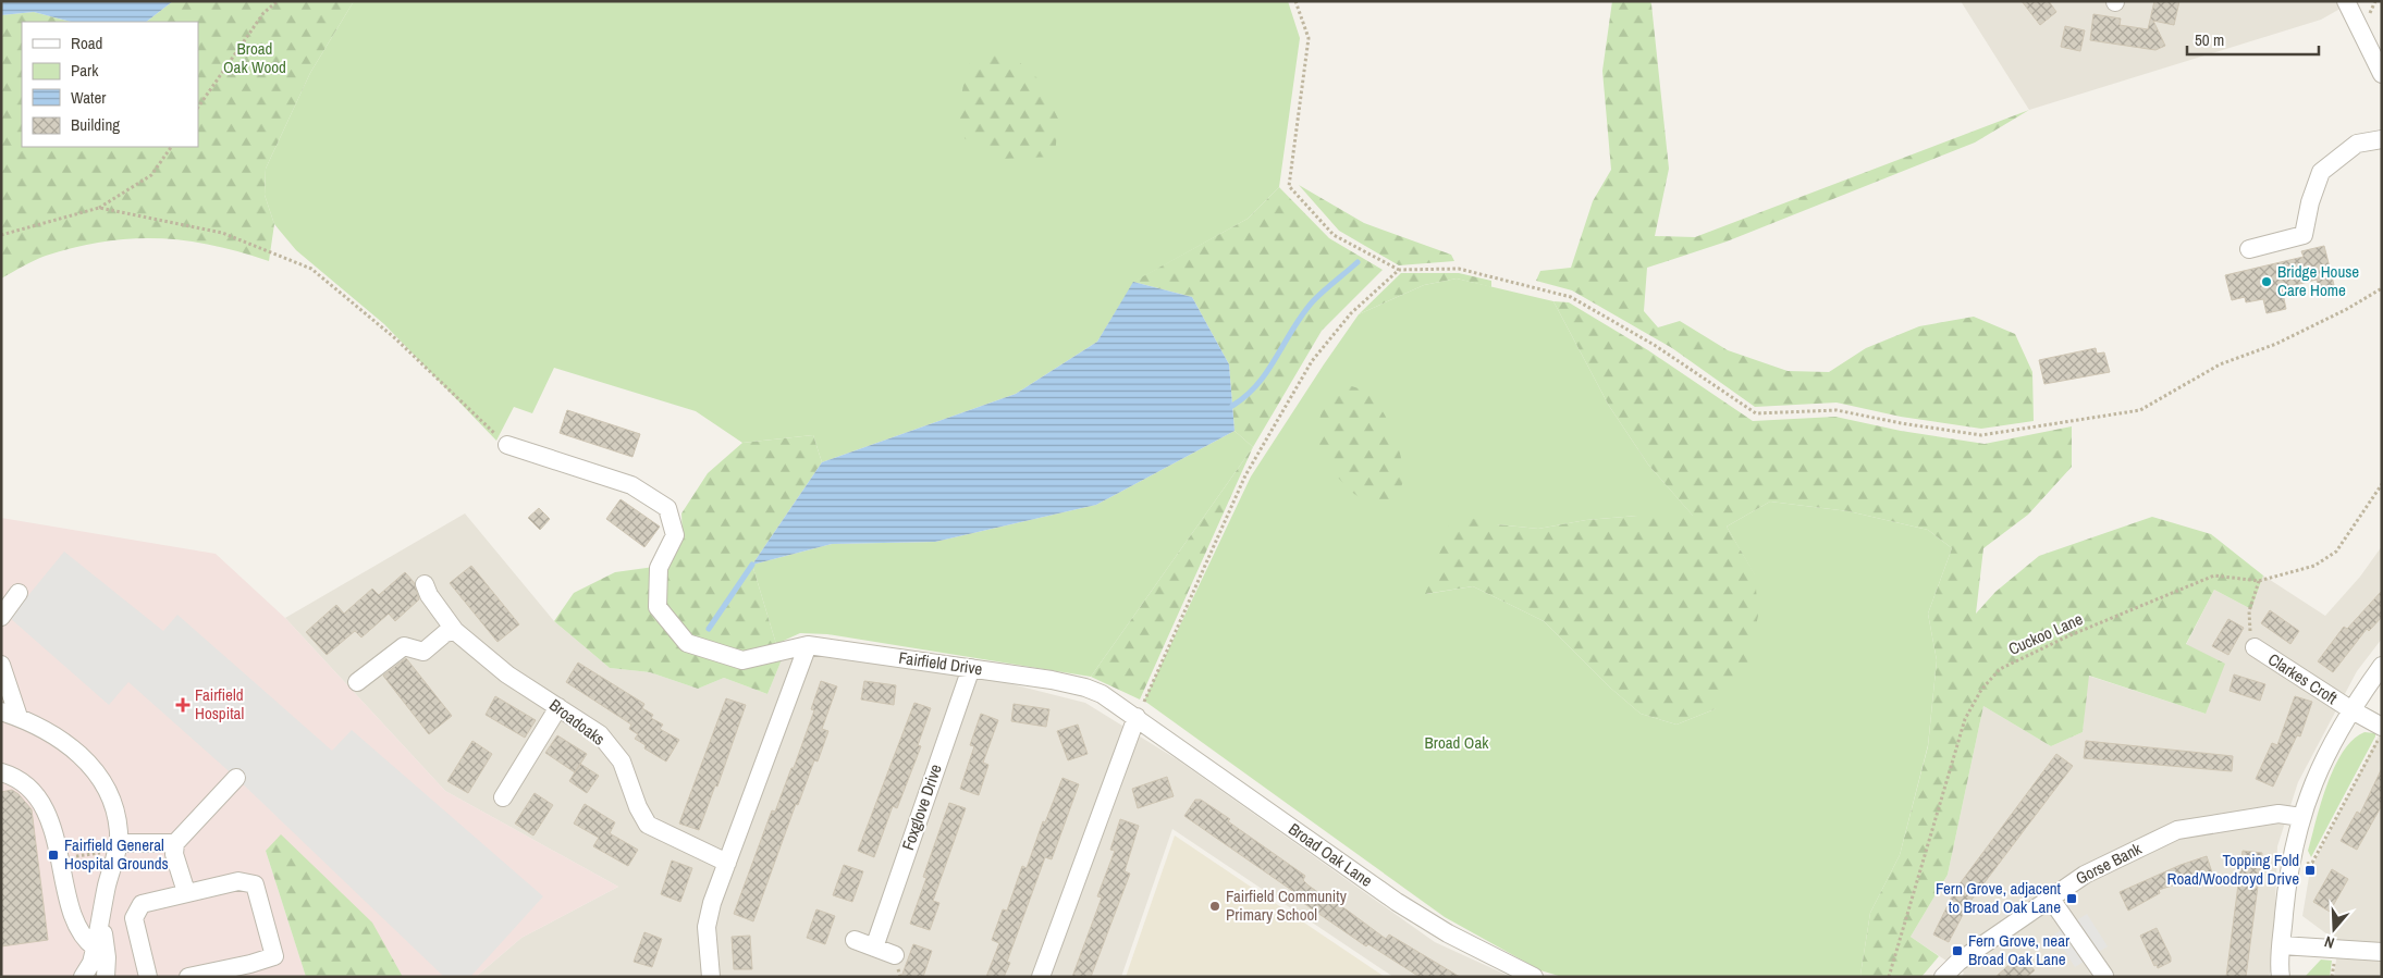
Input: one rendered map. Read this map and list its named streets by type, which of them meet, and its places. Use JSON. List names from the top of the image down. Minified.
{"streets":{"street":["Fairfield Drive","Clarkes Croft","Broadoaks","Foxglove Drive","Broad Oak Lane","Gorse Bank"],"path":["Cuckoo Lane"]},"crossings":[["Fairfield Drive","Foxglove Drive"],["Fairfield Drive","Broad Oak Lane"]],"parks":["Broad Oak Wood","Broad Oak"],"places":{"other":["Bridge House Care Home","Fairfield Community Primary School"],"health":["Fairfield Hospital"],"transit":["Fairfield General Hospital Grounds","Topping Fold Road/Woodroyd Drive","Fern Grove, adjacent to Broad Oak Lane","Fern Grove, near Broad Oak Lane"]},"legend":["Road","Park","Water","Building"],"scale_bar":"50 m","north":"bottom"}
